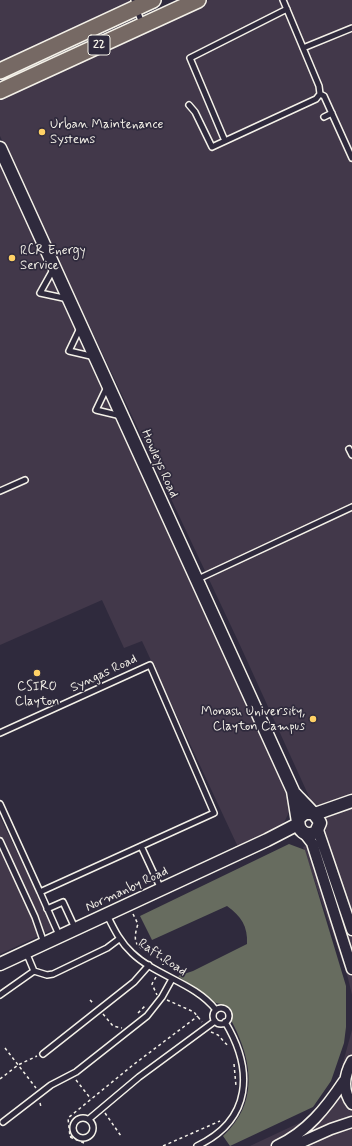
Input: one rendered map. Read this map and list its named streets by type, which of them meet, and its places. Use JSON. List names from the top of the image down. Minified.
{"streets":{"main road":["22"],"street":["Howleys Road","Normanby Road"],"lane":["Syngas Road","Raft Road"]},"crossings":[["Howleys Road","Normanby Road"],["Normanby Road","Raft Road"]],"places":["Urban Maintenance Systems","RCR Energy Service","CSIRO Clayton","Monash University, Clayton Campus"]}
